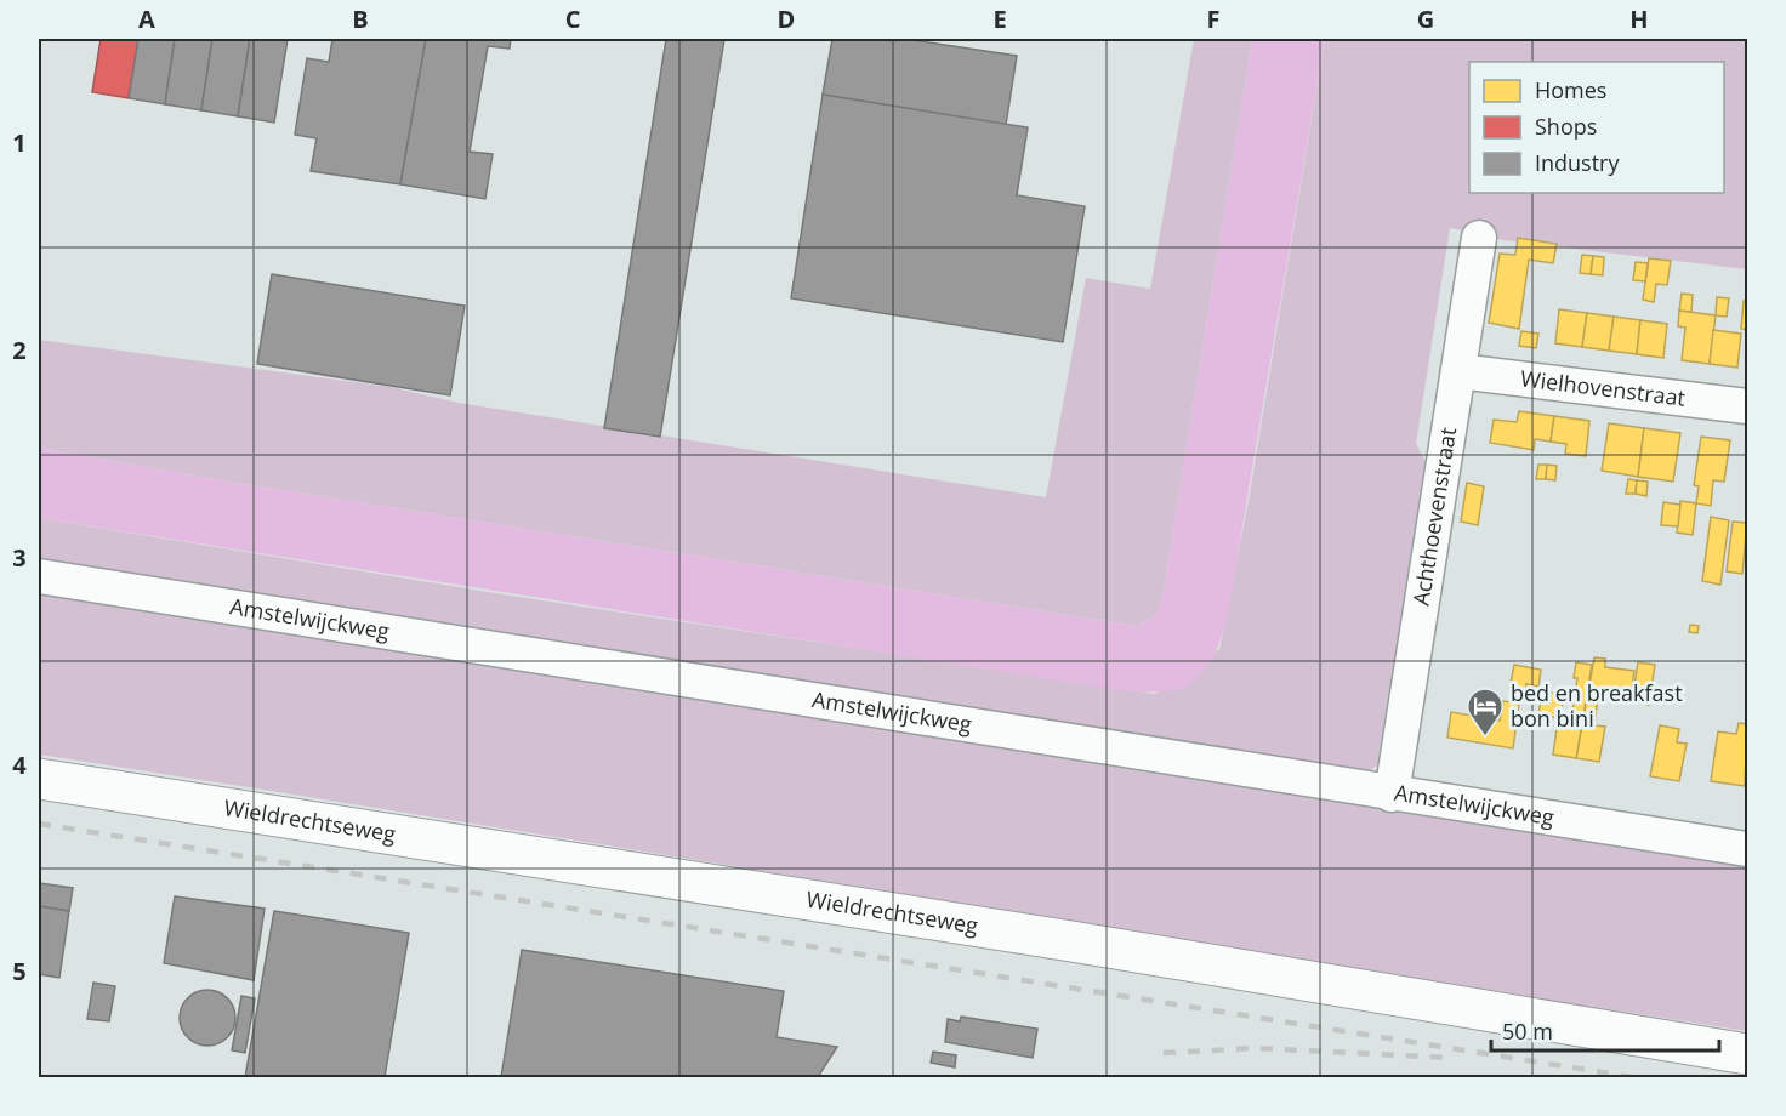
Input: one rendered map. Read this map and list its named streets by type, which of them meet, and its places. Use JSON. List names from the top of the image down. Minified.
{"streets":{"street":["Wielhovenstraat","Achthoevenstraat","Amstelwijckweg","Wieldrechtseweg"]},"crossings":[["Wielhovenstraat","Achthoevenstraat"],["Achthoevenstraat","Amstelwijckweg"]],"places":{"hotel":["bed en breakfast bon bini"]},"legend":["Homes","Shops","Industry"],"scale_bar":"50 m","grid":{"columns":["A","B","C","D","E","F","G","H"],"rows":["1","2","3","4","5"]}}
